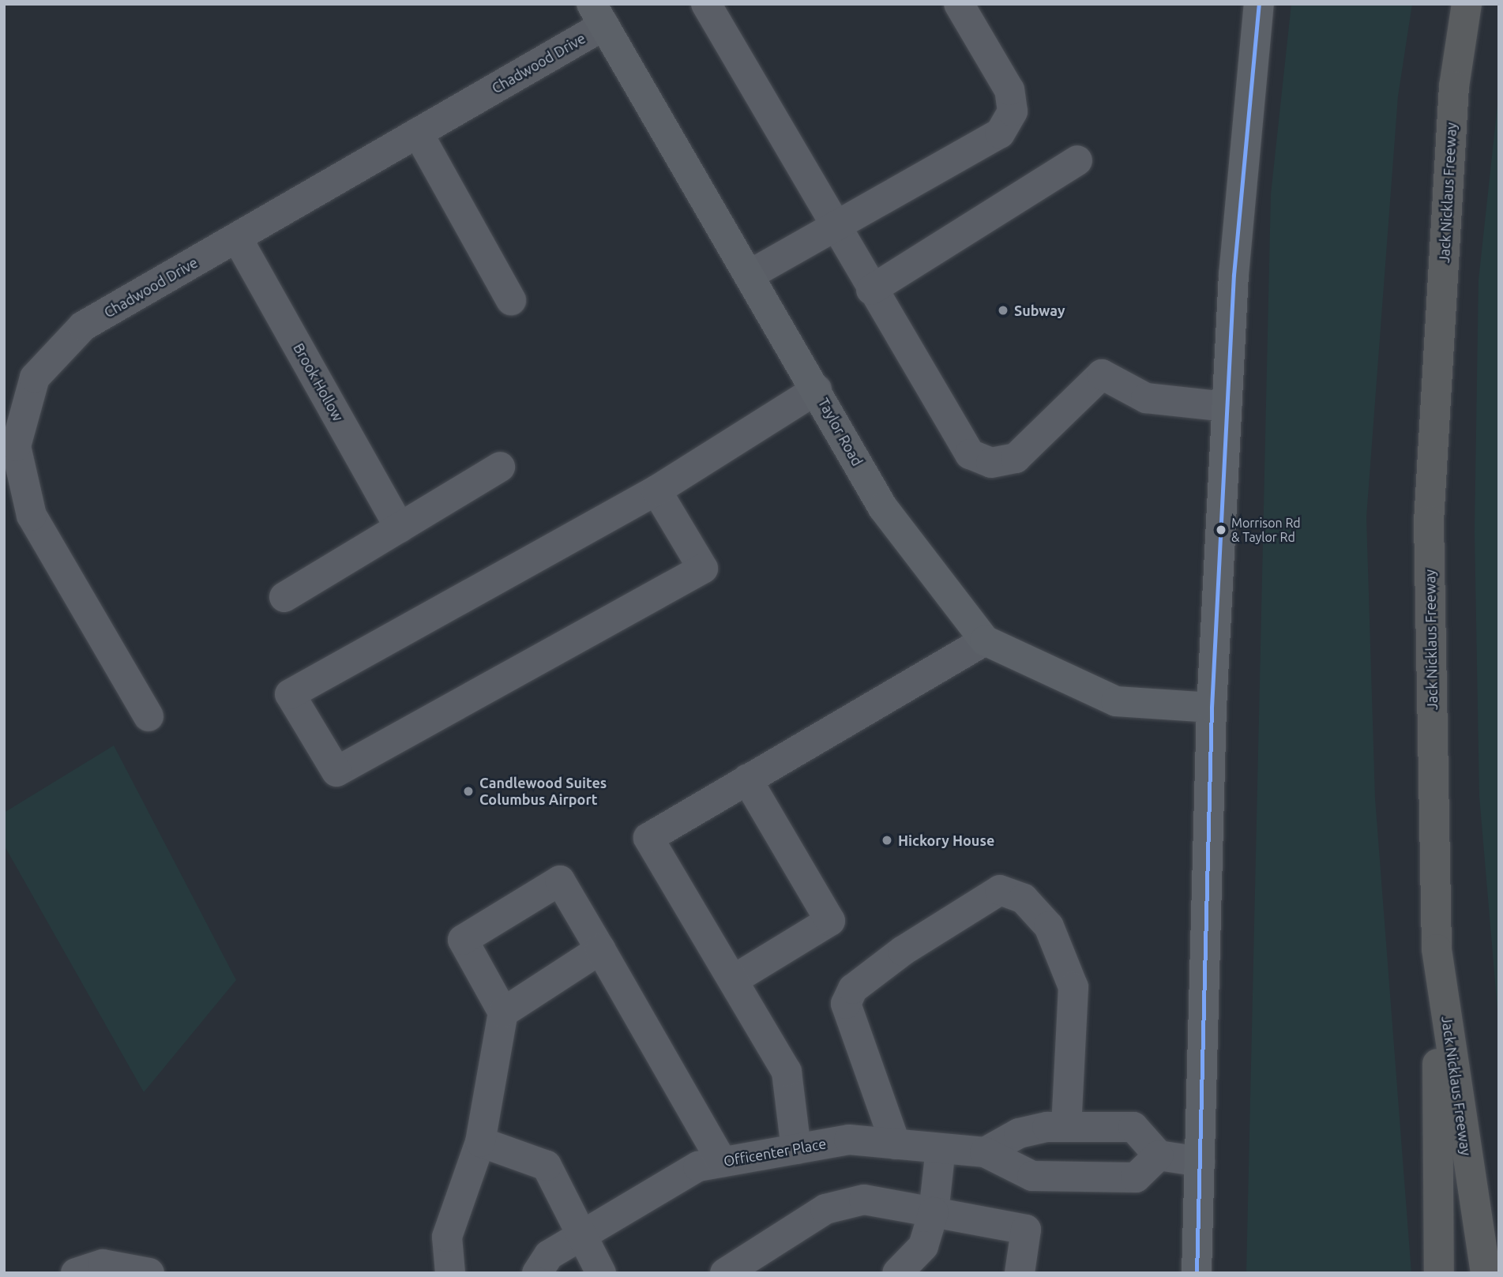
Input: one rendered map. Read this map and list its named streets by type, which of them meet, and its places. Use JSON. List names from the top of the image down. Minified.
{"streets":{"highway":["Jack Nicklaus Freeway"],"main road":["Taylor Road"],"street":["Chadwood Drive","Brook Hollow","Officenter Place"]},"crossings":[["Chadwood Drive","Brook Hollow"],["Chadwood Drive","Taylor Road"]],"places":["Subway","Morrison Rd & Taylor Rd","Candlewood Suites Columbus Airport","Hickory House"]}
